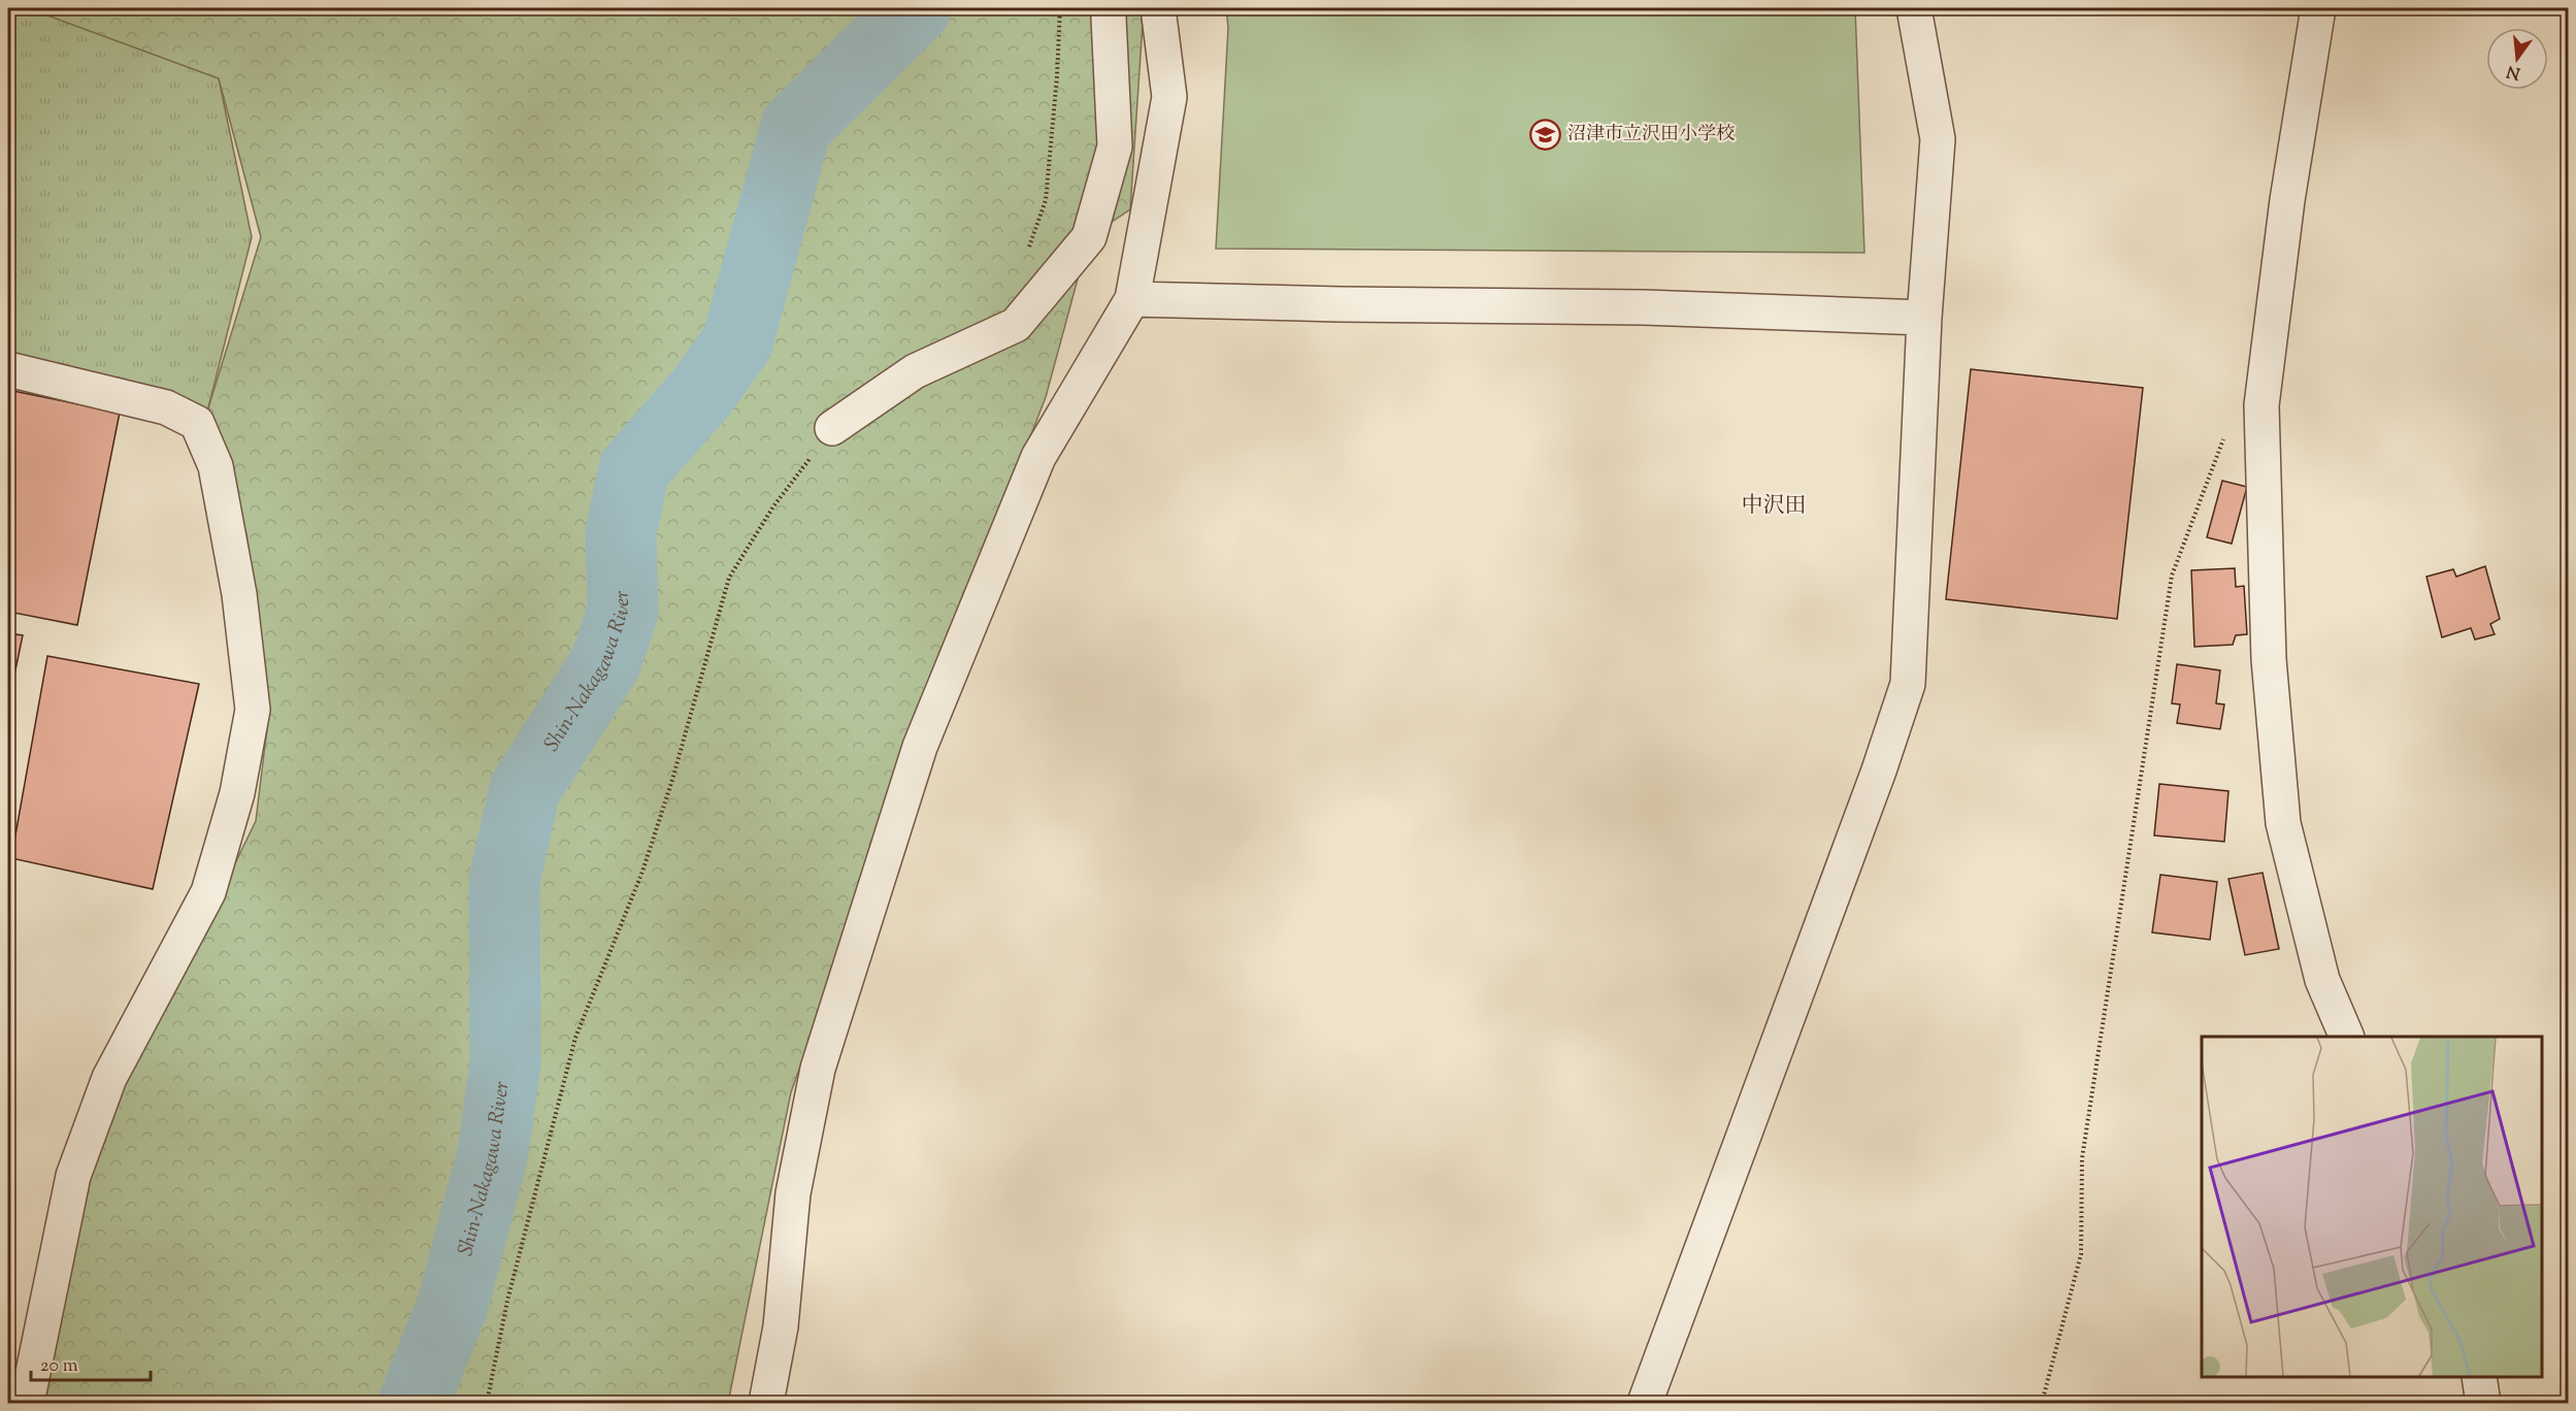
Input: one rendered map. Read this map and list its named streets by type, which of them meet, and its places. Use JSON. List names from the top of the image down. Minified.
{"districts":["中沢田"],"water":["Shin-Nakagawa River"],"places":{"school or university":["沼津市立沢田小学校"]},"scale_bar":"20 m","north":"bottom"}
